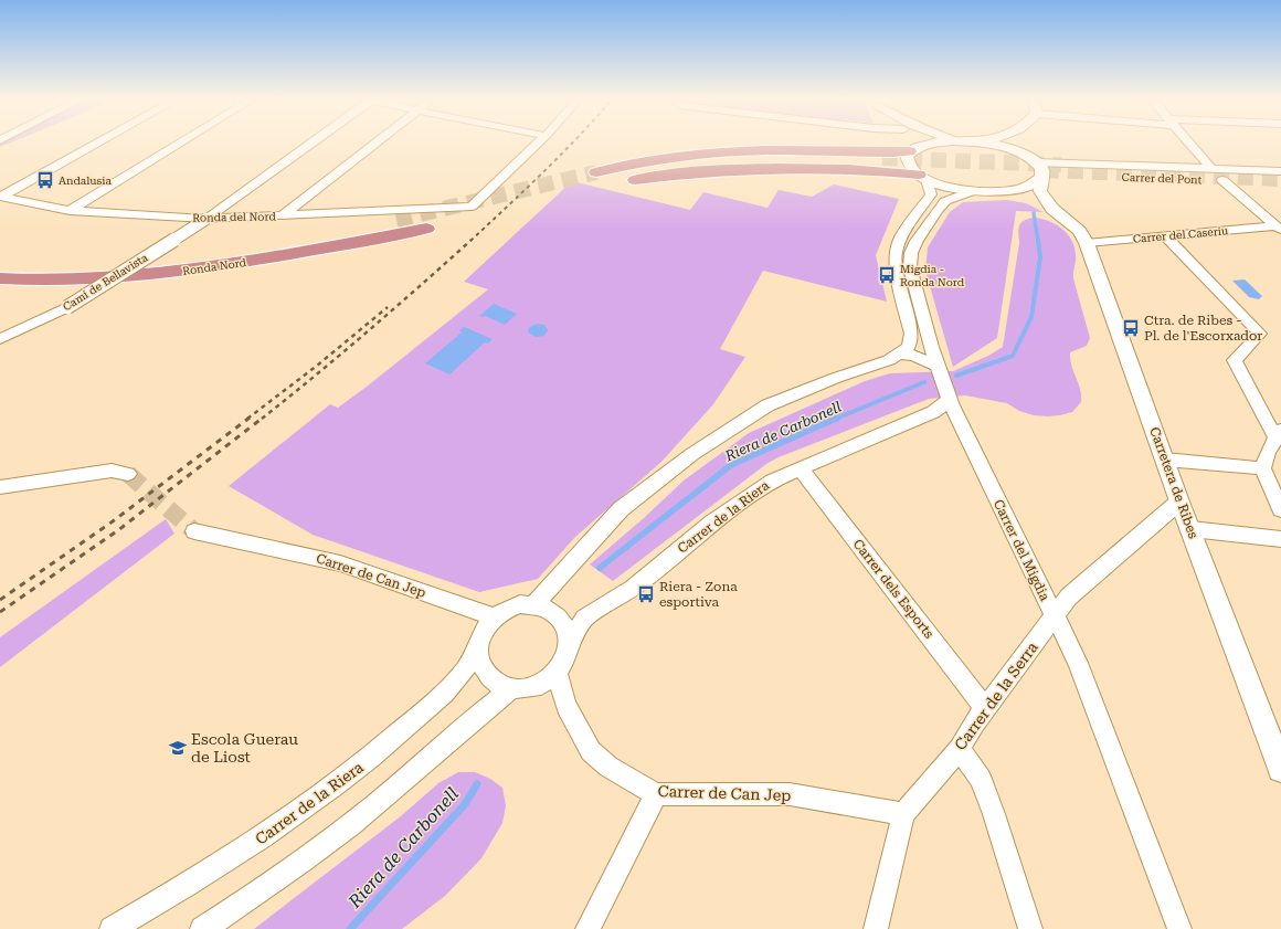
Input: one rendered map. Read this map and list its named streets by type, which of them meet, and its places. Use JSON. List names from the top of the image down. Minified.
{"streets":{"highway":["Ronda Nord"],"street":["Carrer del Pont","Ronda del Nord","Carrer del Caseriu","Camí de Bellavista","Carretera de Ribes","Carrer de la Riera","Carrer del Migdia","Carrer de Can Jep","Carrer dels Esports","Carrer de la Serra"]},"crossings":[["Carrer del Pont","Carretera de Ribes"],["Ronda del Nord","Camí de Bellavista"],["Carrer del Caseriu","Carretera de Ribes"],["Carretera de Ribes","Carrer de la Serra"],["Carrer de la Riera","Carrer del Migdia"],["Carrer de la Riera","Carrer de Can Jep"],["Carrer de la Riera","Carrer dels Esports"],["Carrer del Migdia","Carrer de la Serra"],["Carrer de Can Jep","Carrer de la Serra"],["Carrer dels Esports","Carrer de la Serra"]],"water":["Riera de Carbonell"],"places":{"bus stop":["Andalusia","Migdia - Ronda Nord","Ctra. de Ribes - Pl. de l'Escorxador","Riera - Zona esportiva"],"school or university":["Escola Guerau de Liost"]}}
